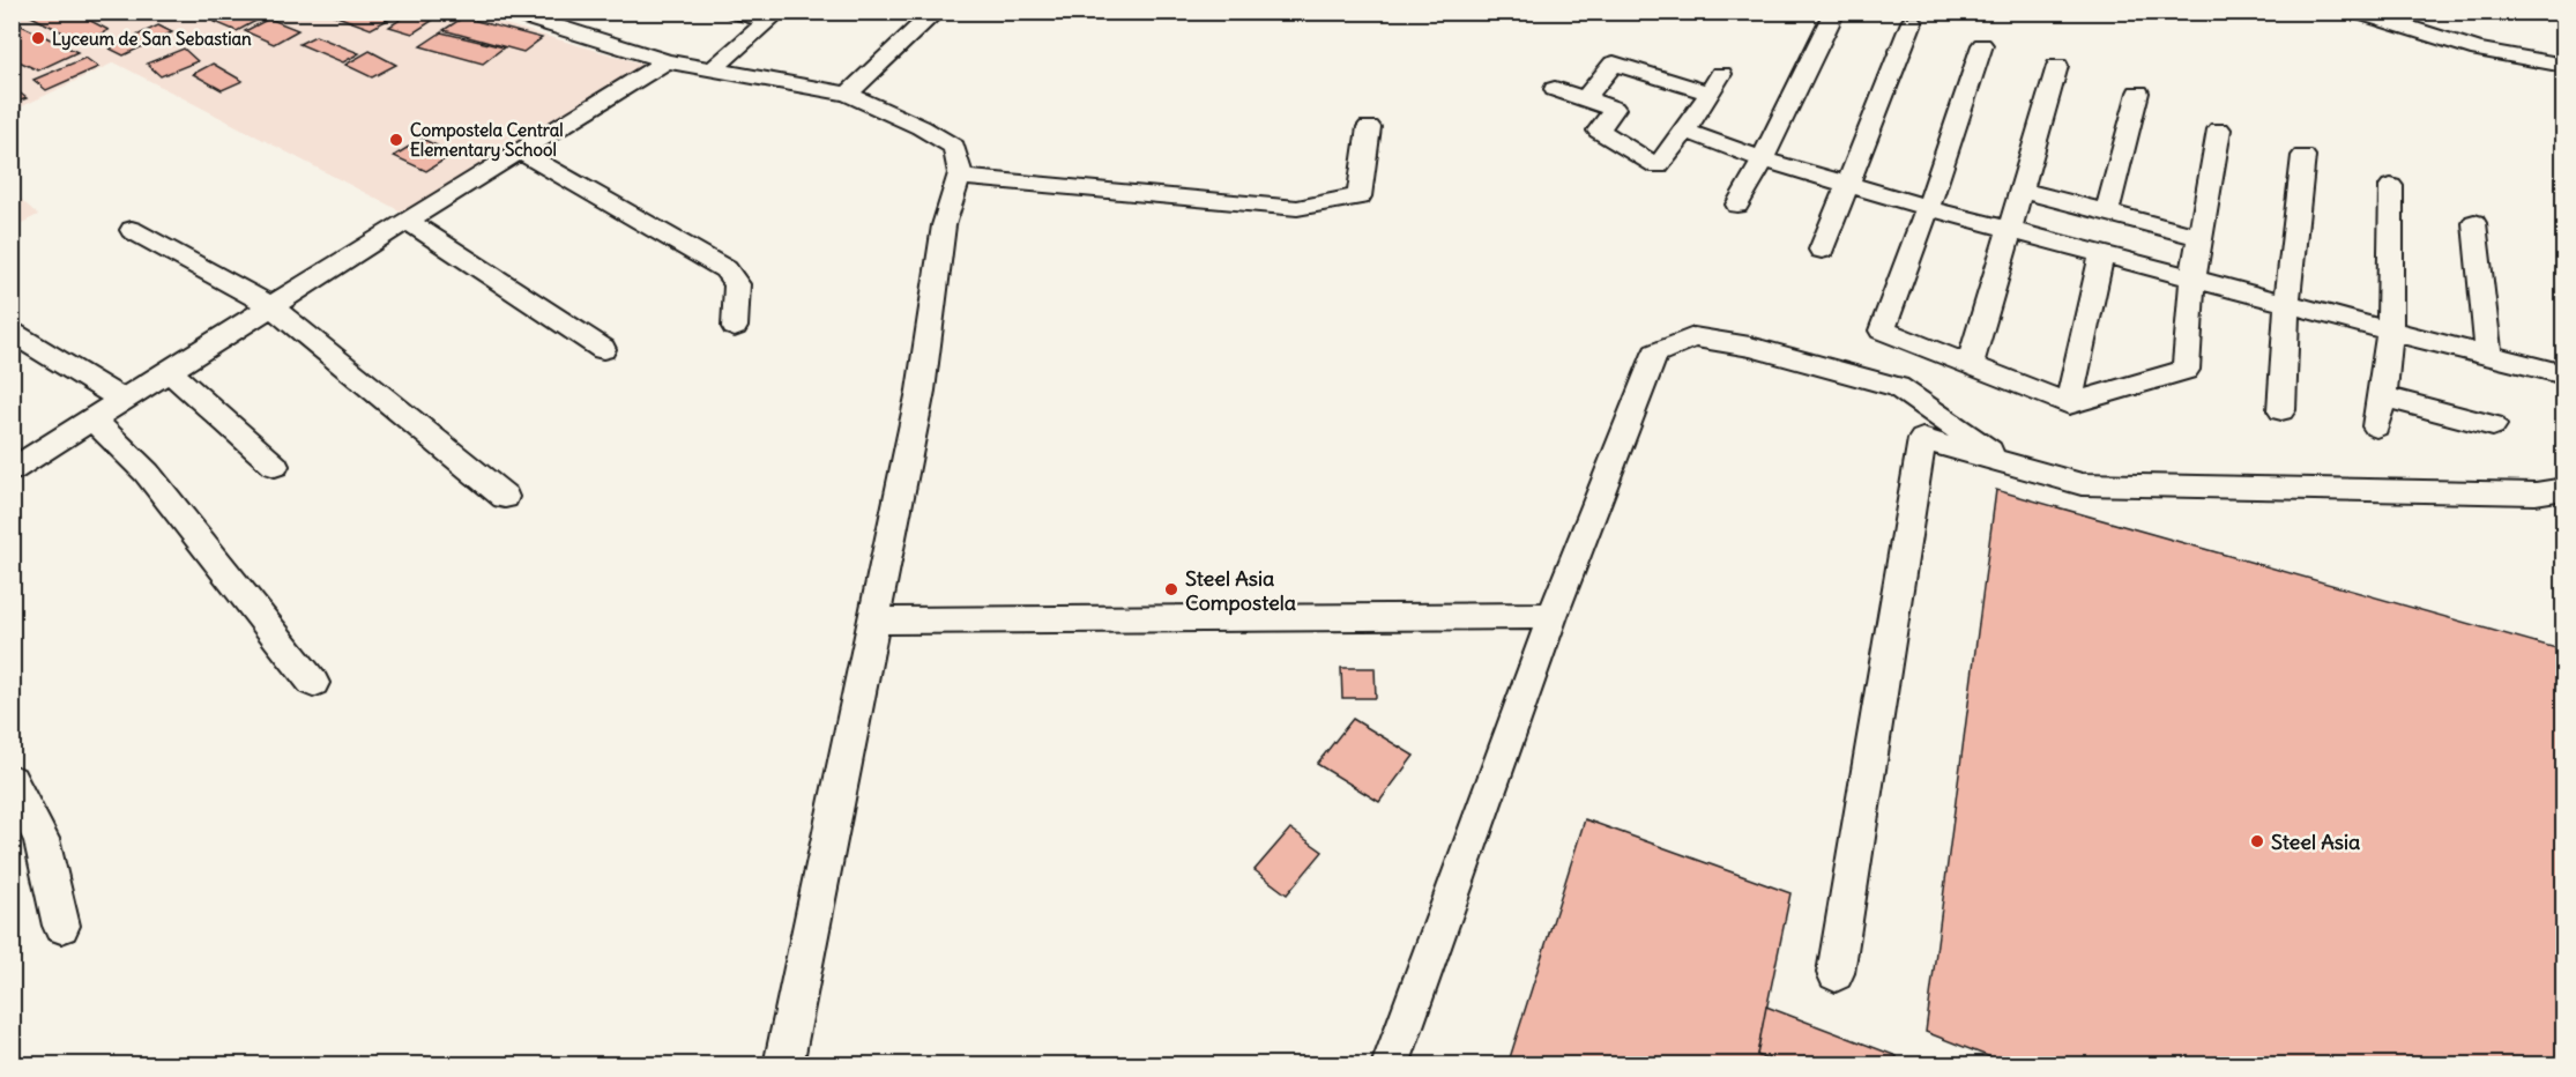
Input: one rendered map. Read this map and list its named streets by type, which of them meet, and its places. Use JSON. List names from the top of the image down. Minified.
{"places":["Lyceum de San Sebastian","Compostela Central Elementary School","Steel Asia Compostela","Steel Asia"]}
